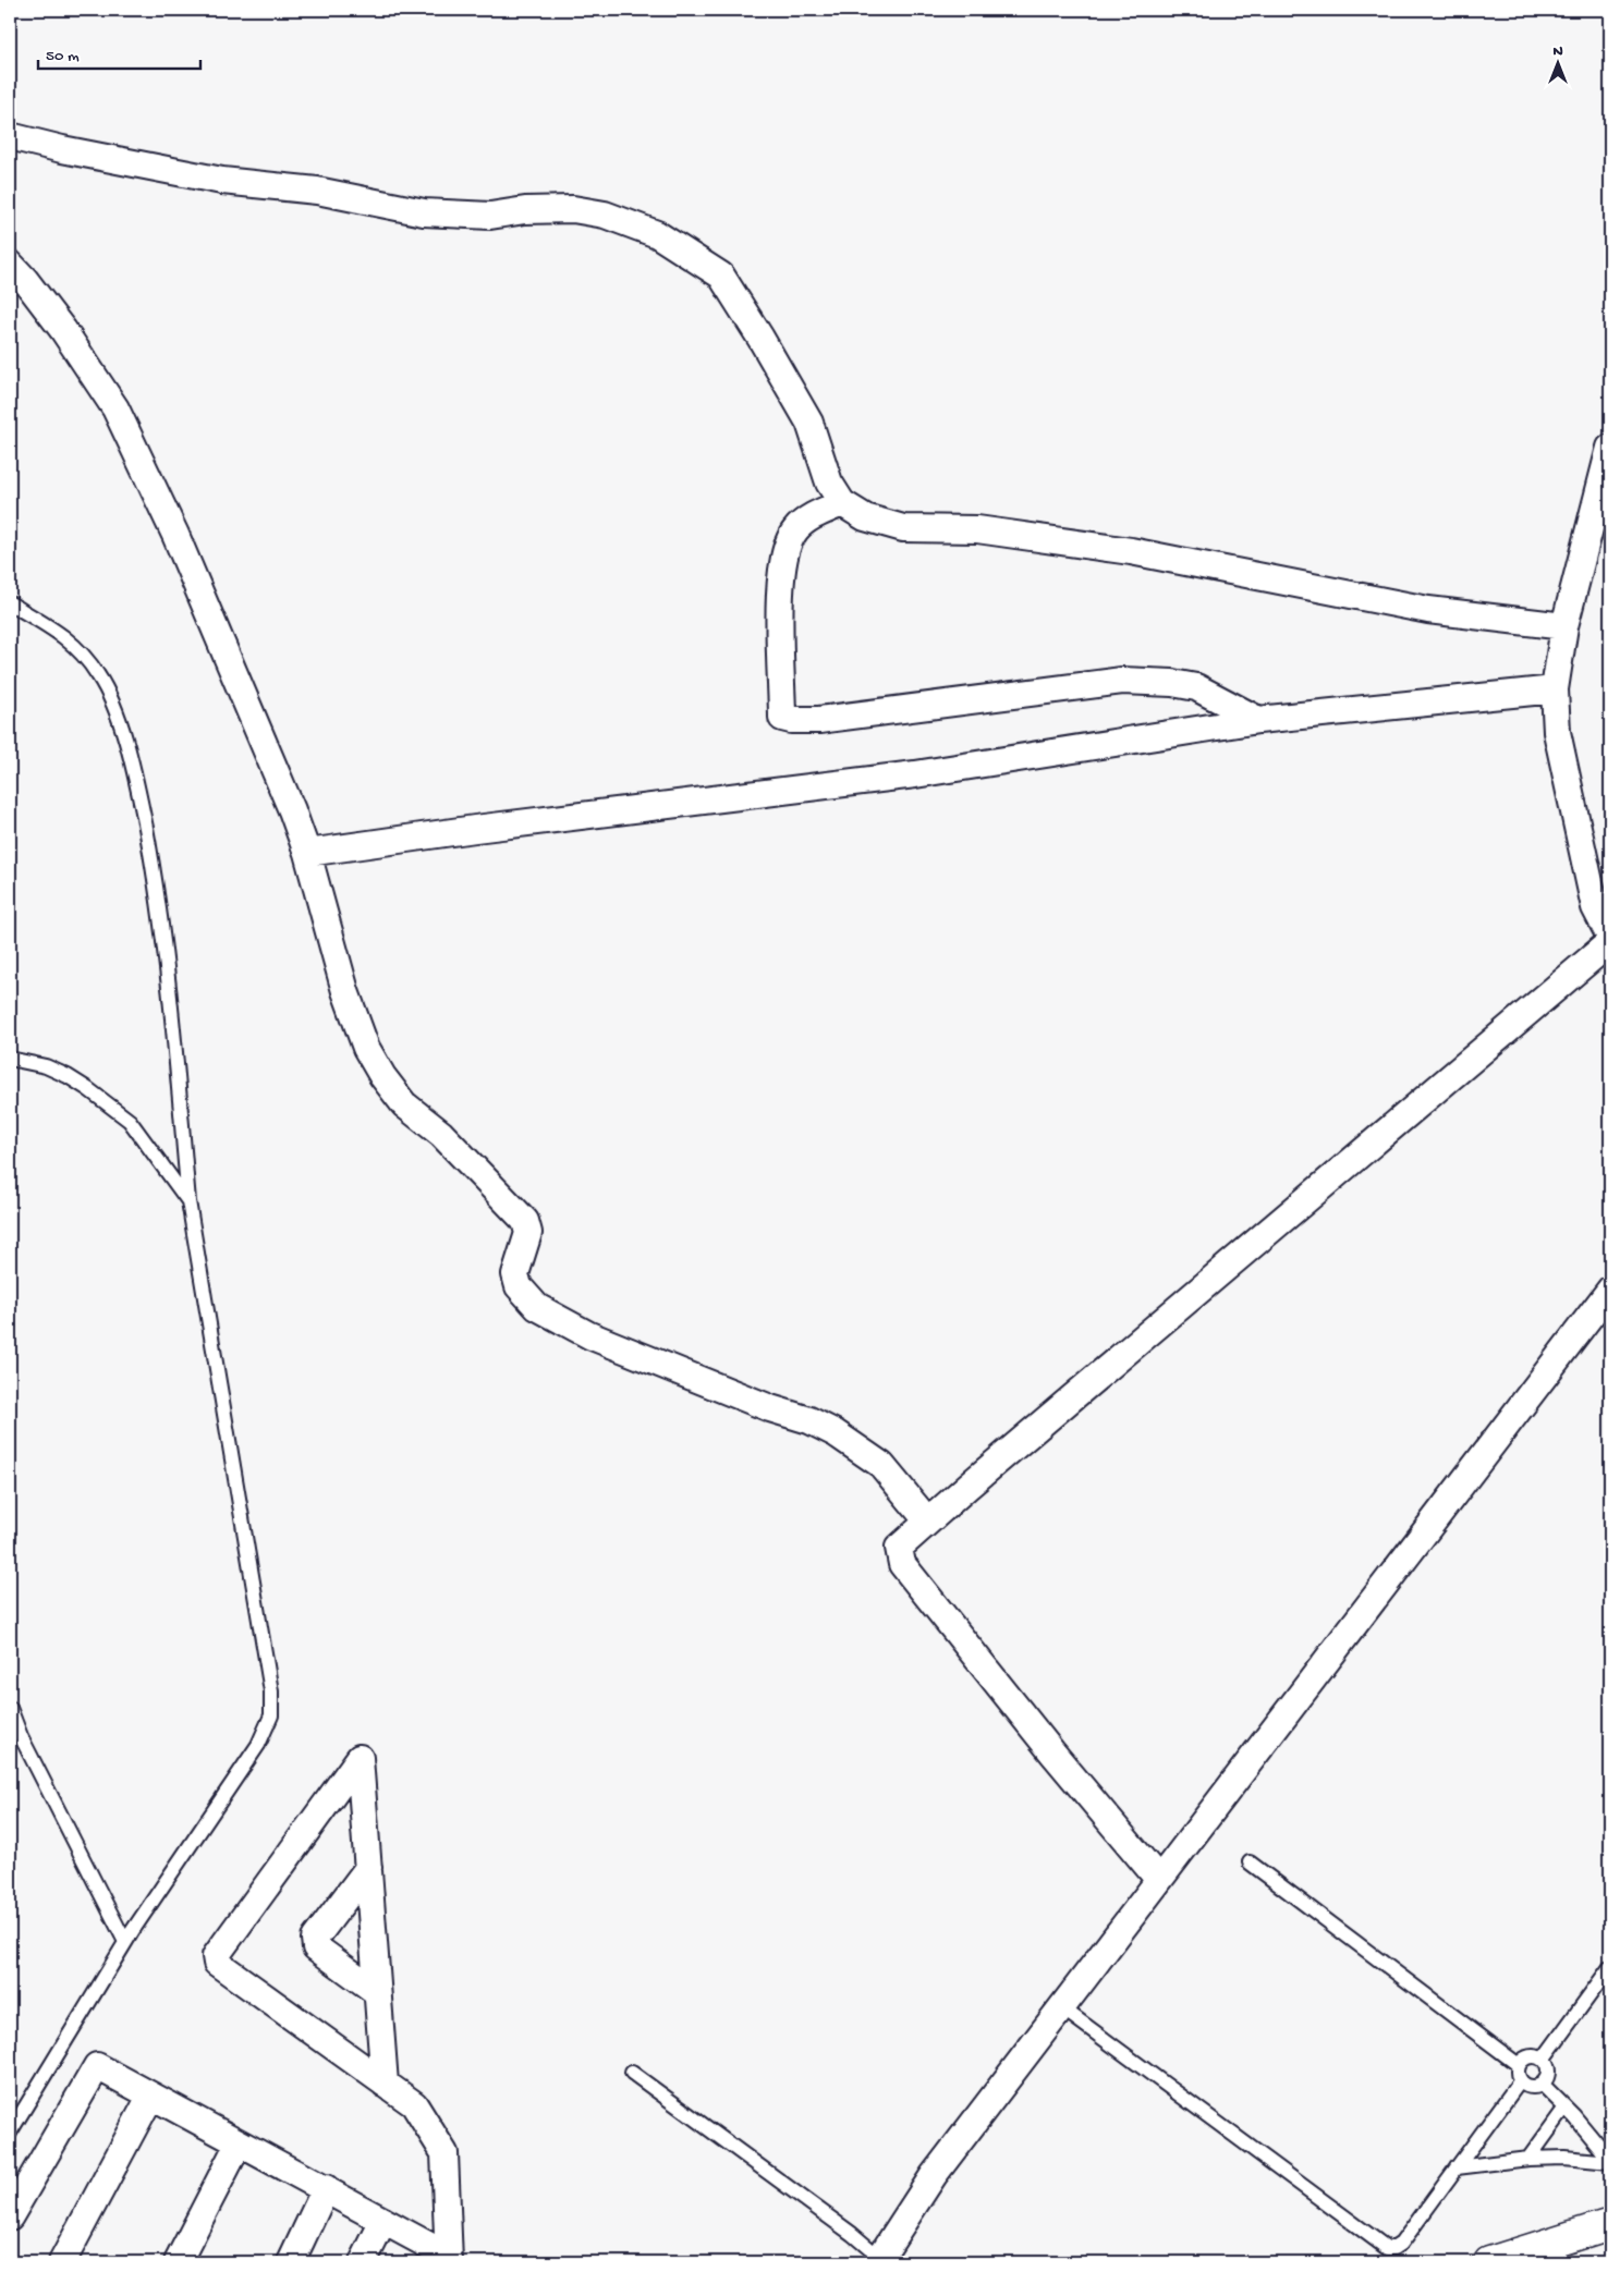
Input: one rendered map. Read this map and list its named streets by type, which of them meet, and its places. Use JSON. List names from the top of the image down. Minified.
{"scale_bar":"50 m","north":"top"}
